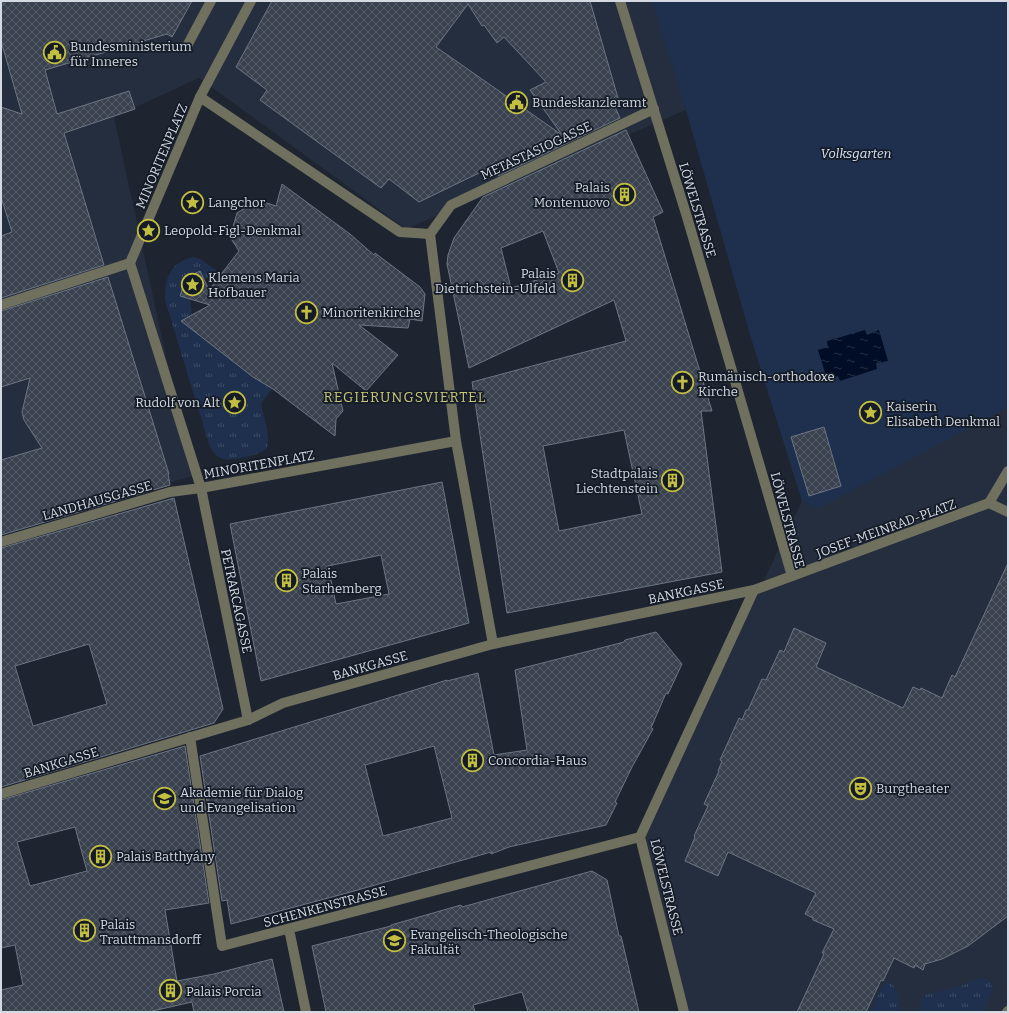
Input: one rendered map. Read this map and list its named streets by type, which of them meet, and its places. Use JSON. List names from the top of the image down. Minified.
{"streets":{"street":["METASTASIOGASSE","MINORITENPLATZ","LÖWELSTRASSE","LANDHAUSGASSE","JOSEF-MEINRAD-PLATZ","BANKGASSE","PETRARCAGASSE","SCHENKENSTRASSE"]},"crossings":[["METASTASIOGASSE","MINORITENPLATZ"],["METASTASIOGASSE","LÖWELSTRASSE"],["MINORITENPLATZ","LANDHAUSGASSE"],["MINORITENPLATZ","PETRARCAGASSE"],["LÖWELSTRASSE","JOSEF-MEINRAD-PLATZ"],["LÖWELSTRASSE","BANKGASSE"],["LÖWELSTRASSE","SCHENKENSTRASSE"],["LANDHAUSGASSE","PETRARCAGASSE"],["BANKGASSE","PETRARCAGASSE"],["BANKGASSE","SCHENKENSTRASSE"]],"districts":["REGIERUNGSVIERTEL"],"parks":["Volksgarten"],"places":{"public building":["Bundesministerium für Inneres","Bundeskanzleramt"],"building":["Palais Montenuovo","Palais Dietrichstein-Ulfeld","Stadtpalais Liechtenstein","Palais Starhemberg","Concordia-Haus","Palais Batthyány","Palais Trauttmansdorff","Palais Porcia"],"place":["Langchor","Leopold-Figl-Denkmal","Klemens Maria Hofbauer","Rudolf von Alt","Kaiserin Elisabeth Denkmal"],"church":["Minoritenkirche","Rumänisch-orthodoxe Kirche"],"theatre":["Burgtheater"],"school or university":["Akademie für Dialog und Evangelisation","Evangelisch-Theologische Fakultät"]}}
